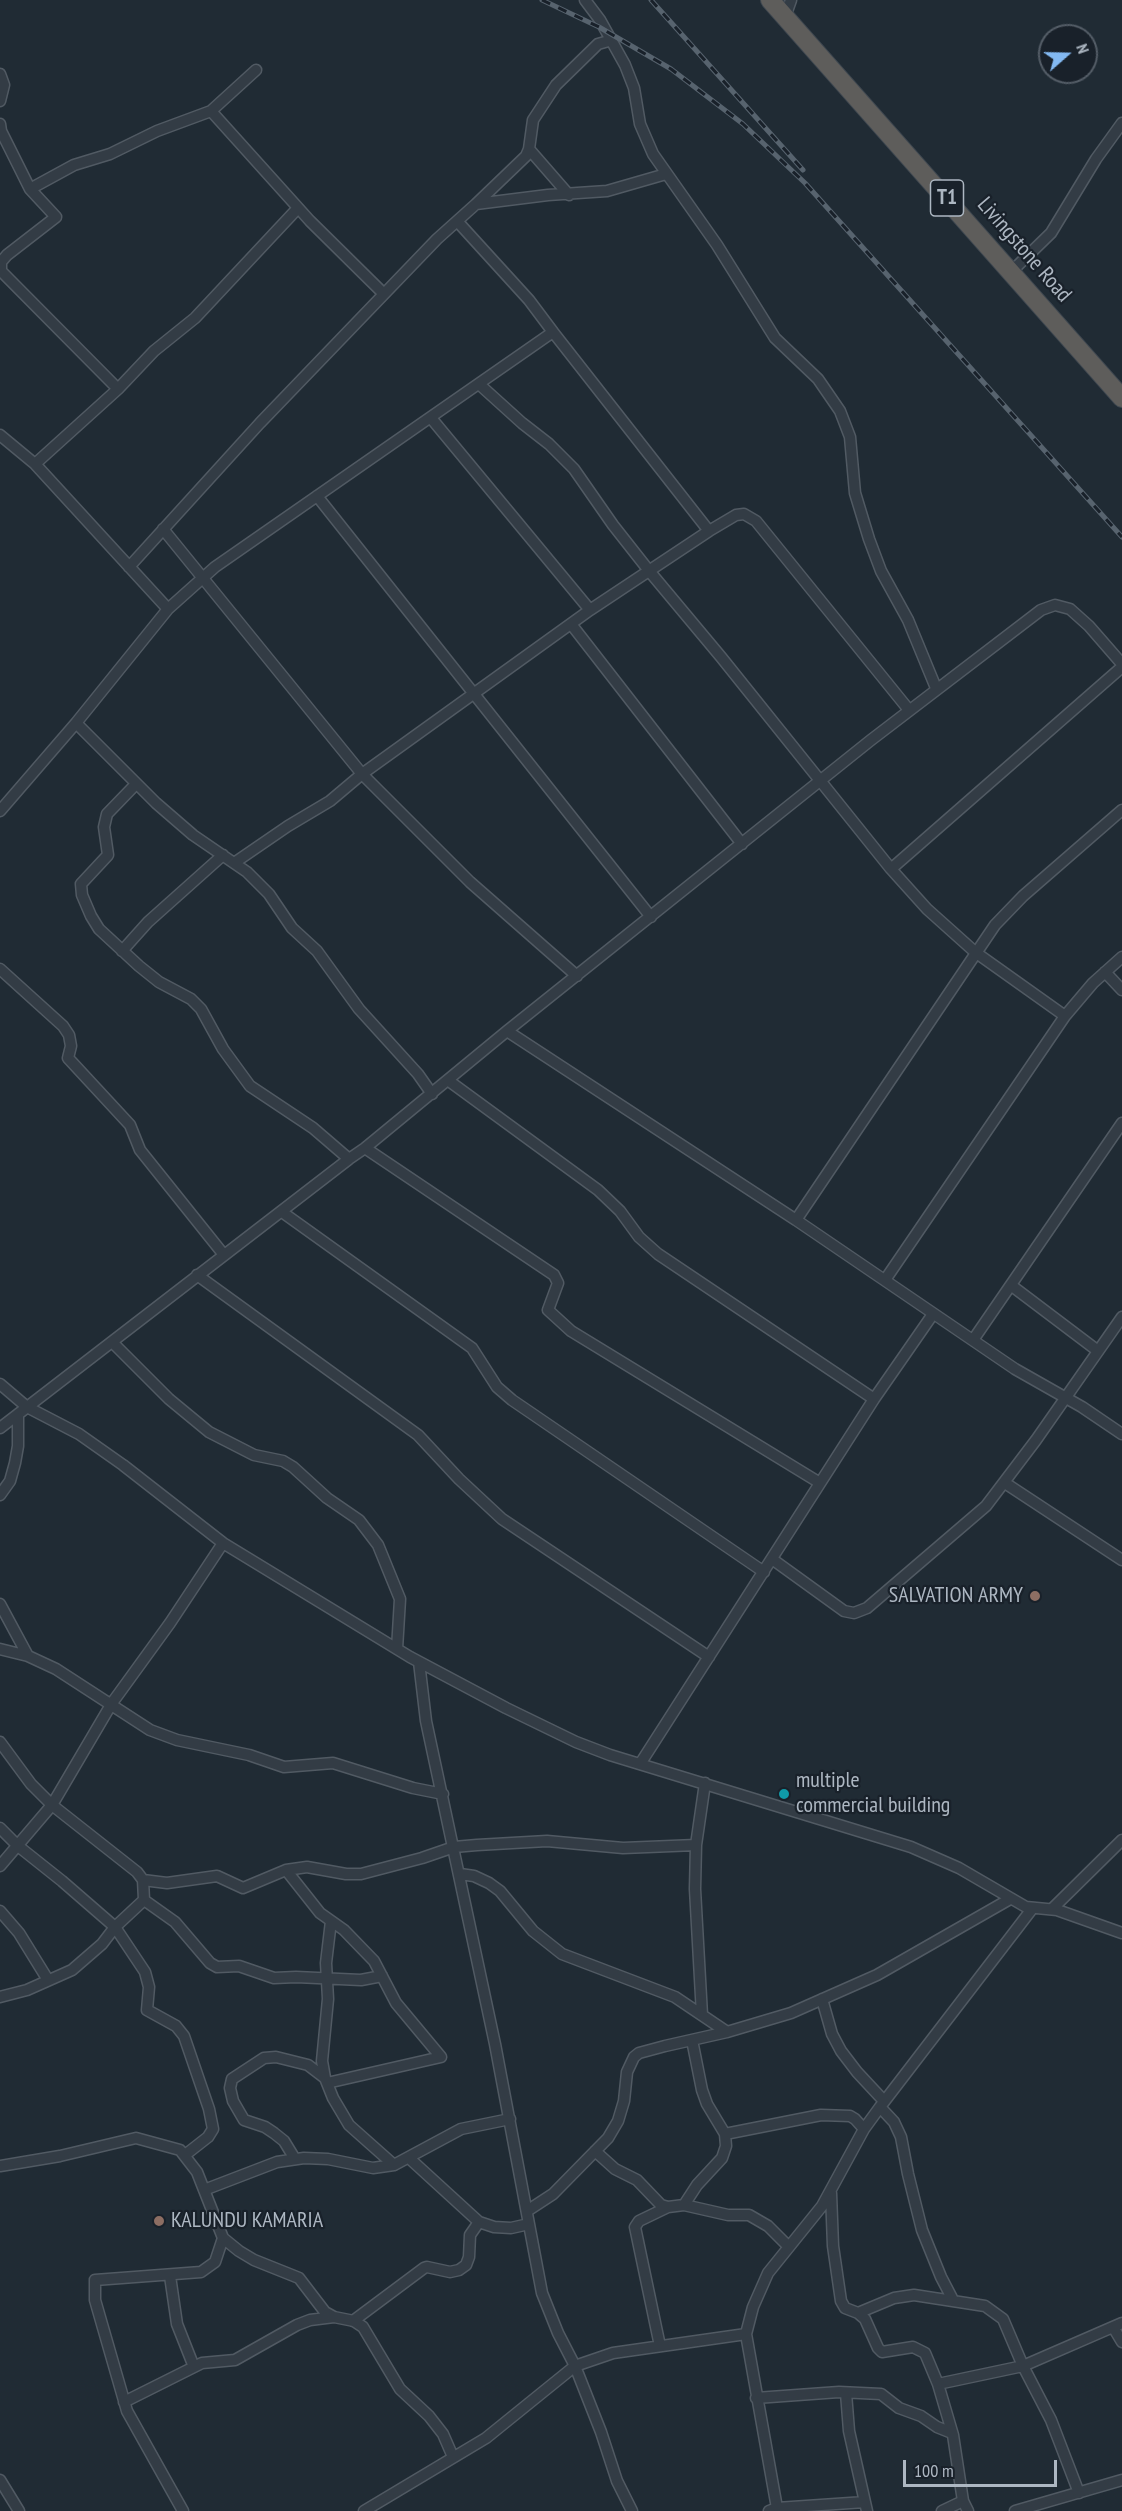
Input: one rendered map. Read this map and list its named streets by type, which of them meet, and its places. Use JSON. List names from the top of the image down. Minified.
{"streets":{"highway":["T1","Livingstone Road"]},"places":["SALVATION ARMY","multiple commercial building","KALUNDU KAMARIA"],"scale_bar":"100 m","north":"right"}
